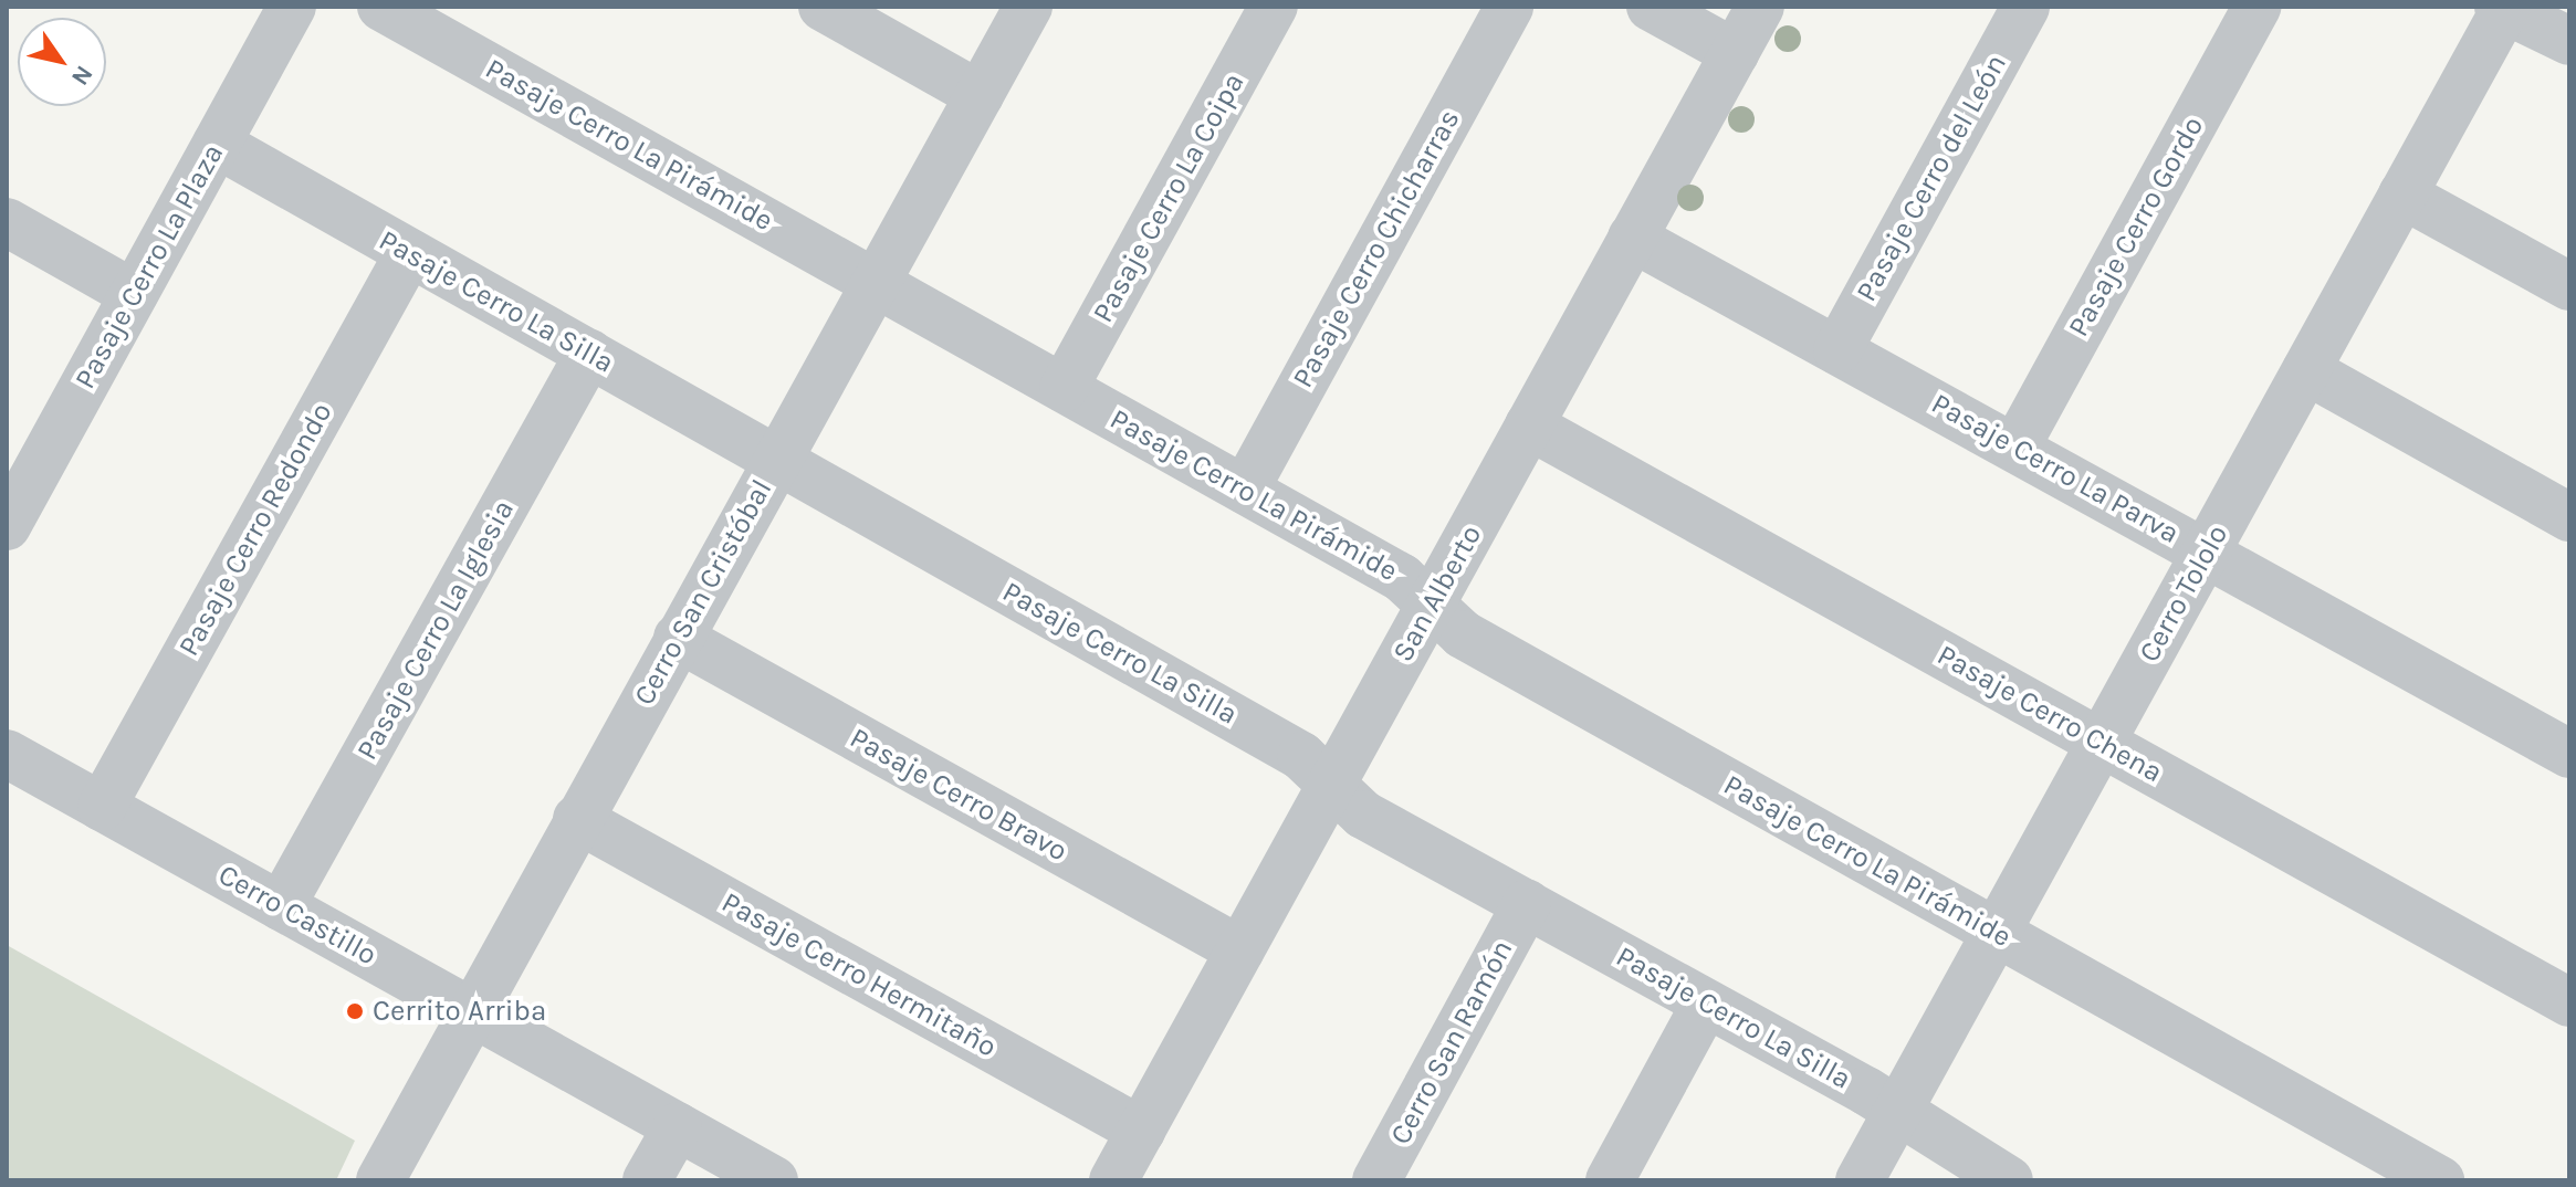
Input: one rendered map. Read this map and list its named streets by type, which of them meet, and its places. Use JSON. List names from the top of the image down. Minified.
{"streets":{"street":["Pasaje Cerro La Pirámide","Pasaje Cerro del León","Pasaje Cerro La Coipa","Pasaje Cerro Gordo","Pasaje Cerro Chicharras","Pasaje Cerro La Plaza","Pasaje Cerro La Silla","Pasaje Cerro La Parva","Pasaje Cerro Redondo","Cerro San Cristóbal","San Alberto","Cerro Tololo","Pasaje Cerro La Iglesia","Pasaje Cerro Chena","Pasaje Cerro Bravo","Cerro Castillo","Pasaje Cerro Hermitaño","Cerro San Ramón"]},"crossings":[["Pasaje Cerro La Pirámide","Pasaje Cerro La Coipa"],["Pasaje Cerro La Pirámide","Pasaje Cerro Chicharras"],["Pasaje Cerro La Pirámide","Cerro San Cristóbal"],["Pasaje Cerro La Pirámide","San Alberto"],["Pasaje Cerro La Pirámide","Cerro Tololo"],["Pasaje Cerro del León","Pasaje Cerro La Parva"],["Pasaje Cerro Gordo","Pasaje Cerro La Parva"],["Pasaje Cerro La Plaza","Pasaje Cerro La Silla"],["Pasaje Cerro La Silla","Pasaje Cerro Redondo"],["Pasaje Cerro La Silla","Cerro San Cristóbal"],["Pasaje Cerro La Silla","San Alberto"],["Pasaje Cerro La Silla","Cerro Tololo"],["Pasaje Cerro La Silla","Pasaje Cerro La Iglesia"],["Pasaje Cerro La Silla","Cerro San Ramón"],["Pasaje Cerro La Parva","San Alberto"],["Pasaje Cerro La Parva","Cerro Tololo"],["Pasaje Cerro Redondo","Cerro Castillo"],["Cerro San Cristóbal","Pasaje Cerro Bravo"],["Cerro San Cristóbal","Cerro Castillo"],["Cerro San Cristóbal","Pasaje Cerro Hermitaño"],["San Alberto","Pasaje Cerro Chena"],["San Alberto","Pasaje Cerro Bravo"],["San Alberto","Pasaje Cerro Hermitaño"],["Cerro Tololo","Pasaje Cerro Chena"],["Pasaje Cerro La Iglesia","Cerro Castillo"]],"places":["Cerrito Arriba"],"north":"bottom right"}
